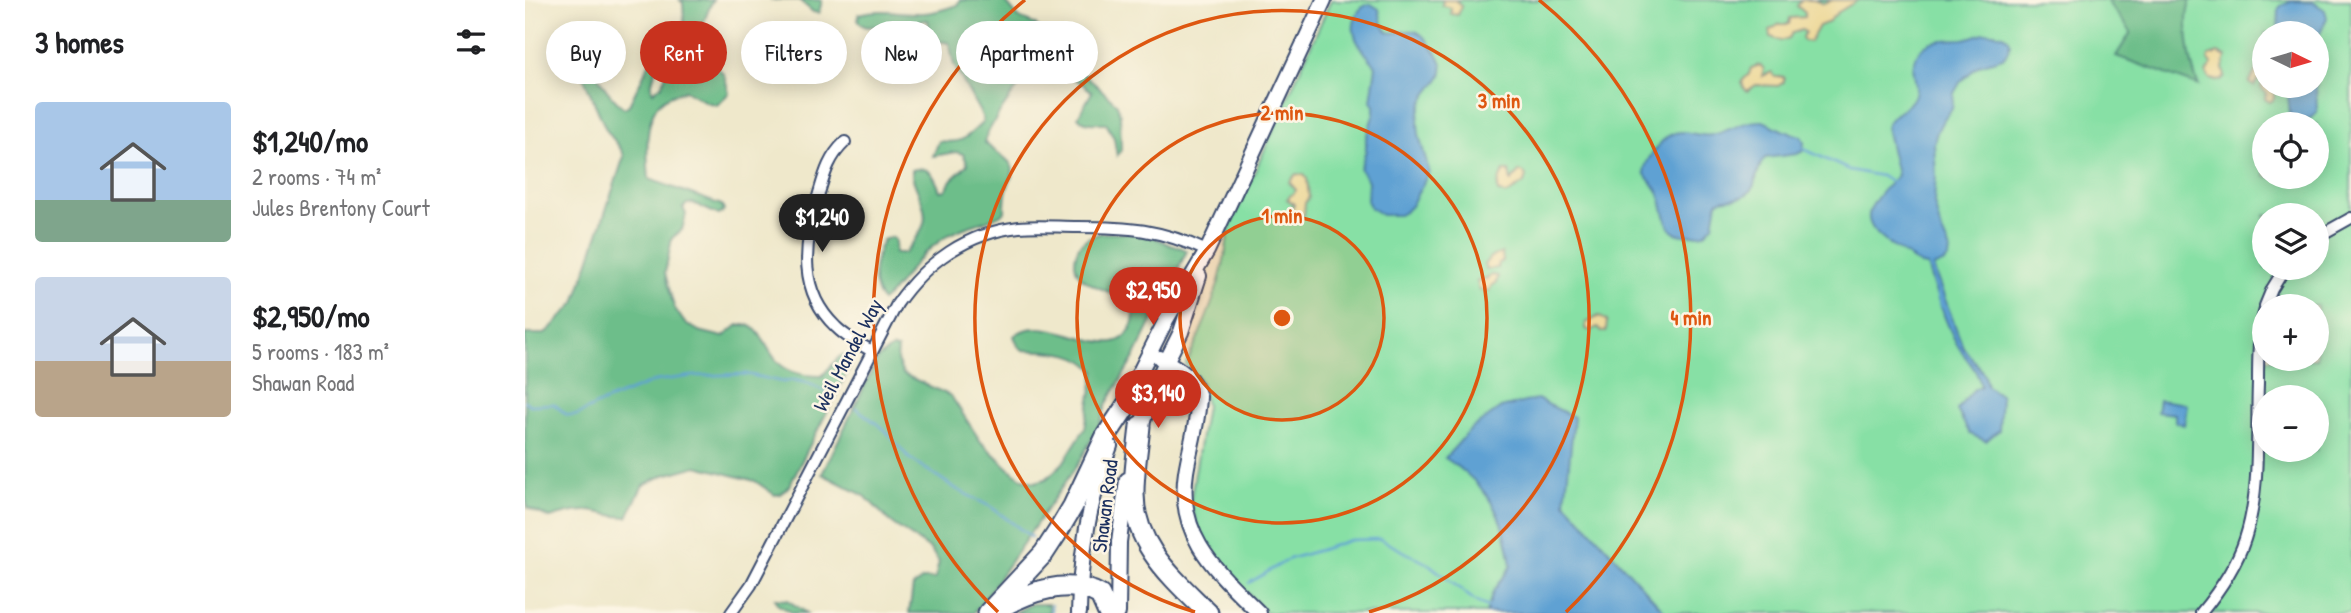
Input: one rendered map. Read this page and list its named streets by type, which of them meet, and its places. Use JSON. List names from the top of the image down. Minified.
{"streets":{"main road":["Shawan Road"],"street":["Weil Mandel Way"]},"crossings":[["Weil Mandel Way","Shawan Road"]],"north":"right","page":{"heading":"3 homes","map_buttons":["+","−"],"chip":["Buy","Rent","Filters","New","Apartment"],"list":[{"name":"$1,240/mo","note":"2 rooms · 74 m² · Jules Brentony Court"},{"name":"$2,950/mo","note":"5 rooms · 183 m² · Shawan Road"}],"price":["$1,240","$2,950","$3,140"]},"rings":["3 min","2 min","1 min","4 min"]}
